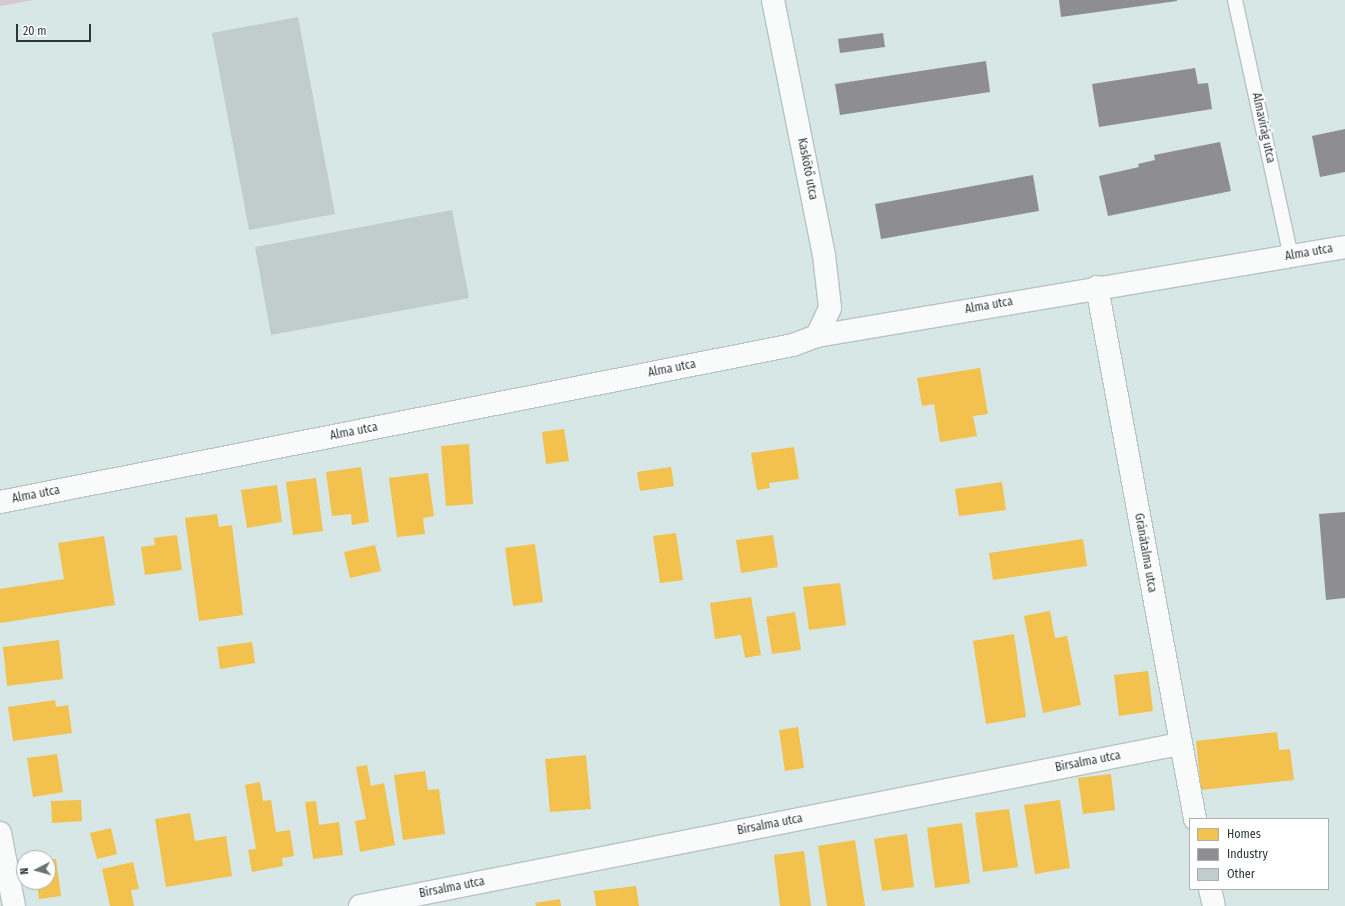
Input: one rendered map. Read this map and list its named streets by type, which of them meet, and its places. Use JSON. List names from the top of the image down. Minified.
{"streets":{"street":["Kaskötő utca","Alma utca","Gránátalma utca","Birsalma utca"],"lane":["Almavirág utca"]},"crossings":[["Almavirág utca","Alma utca"],["Kaskötő utca","Alma utca"],["Alma utca","Gránátalma utca"],["Gránátalma utca","Birsalma utca"]],"legend":["Homes","Industry","Other"],"scale_bar":"20 m","north":"left"}
